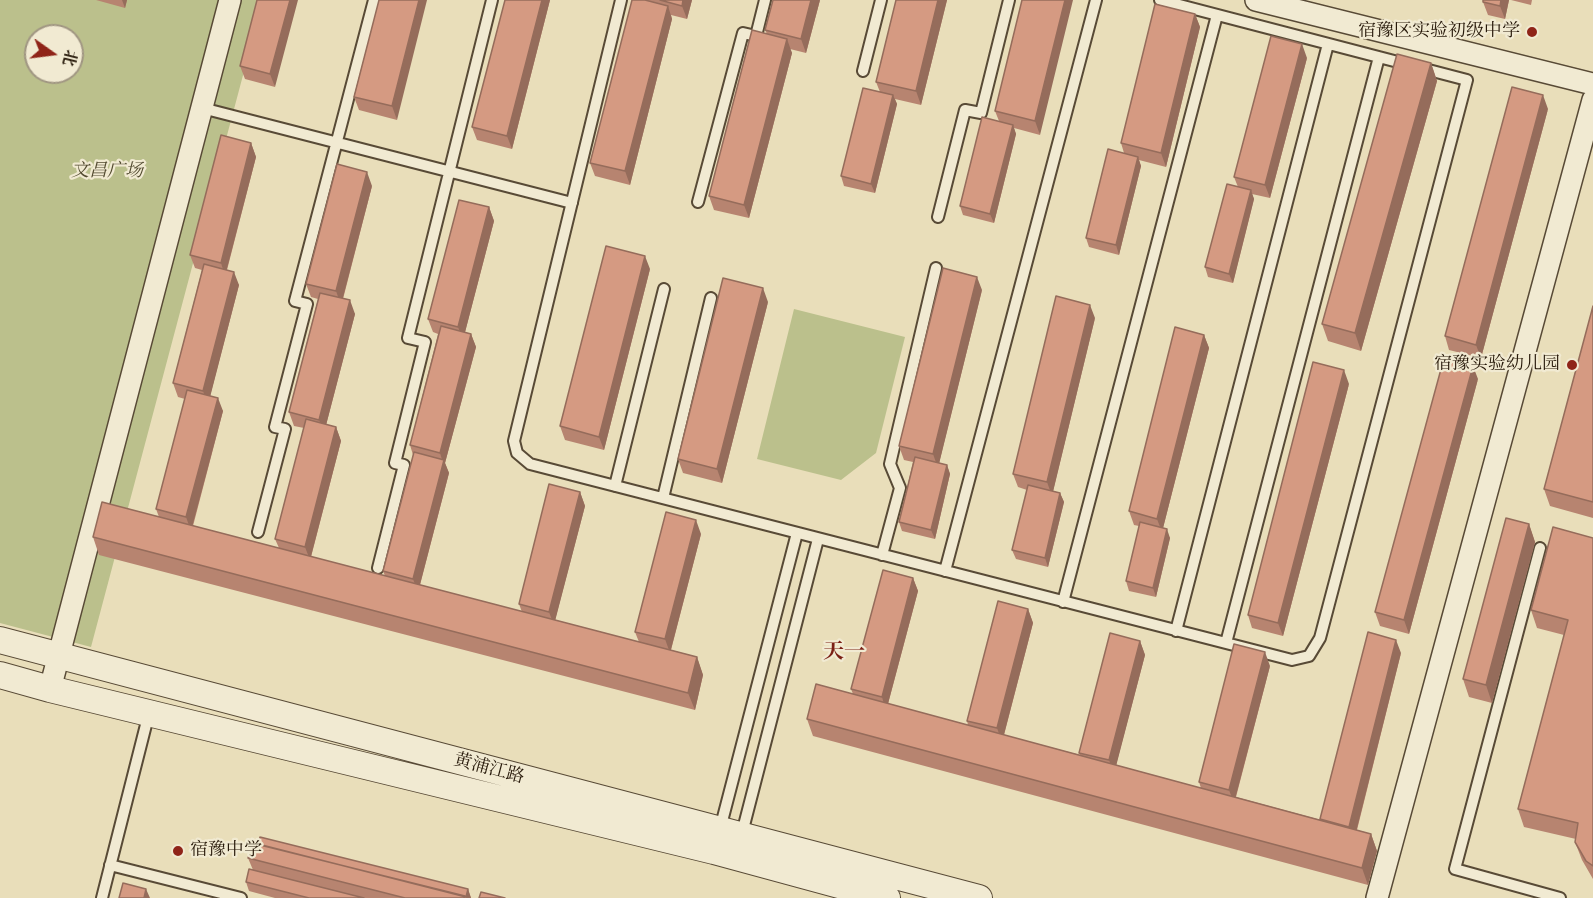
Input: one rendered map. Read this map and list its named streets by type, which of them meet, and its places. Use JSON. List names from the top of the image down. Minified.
{"streets":{"street":["黄浦江路"]},"districts":["天一"],"parks":["文昌广场"],"places":["宿豫区实验初级中学","宿豫实验幼儿园","宿豫中学"],"north":"right"}
